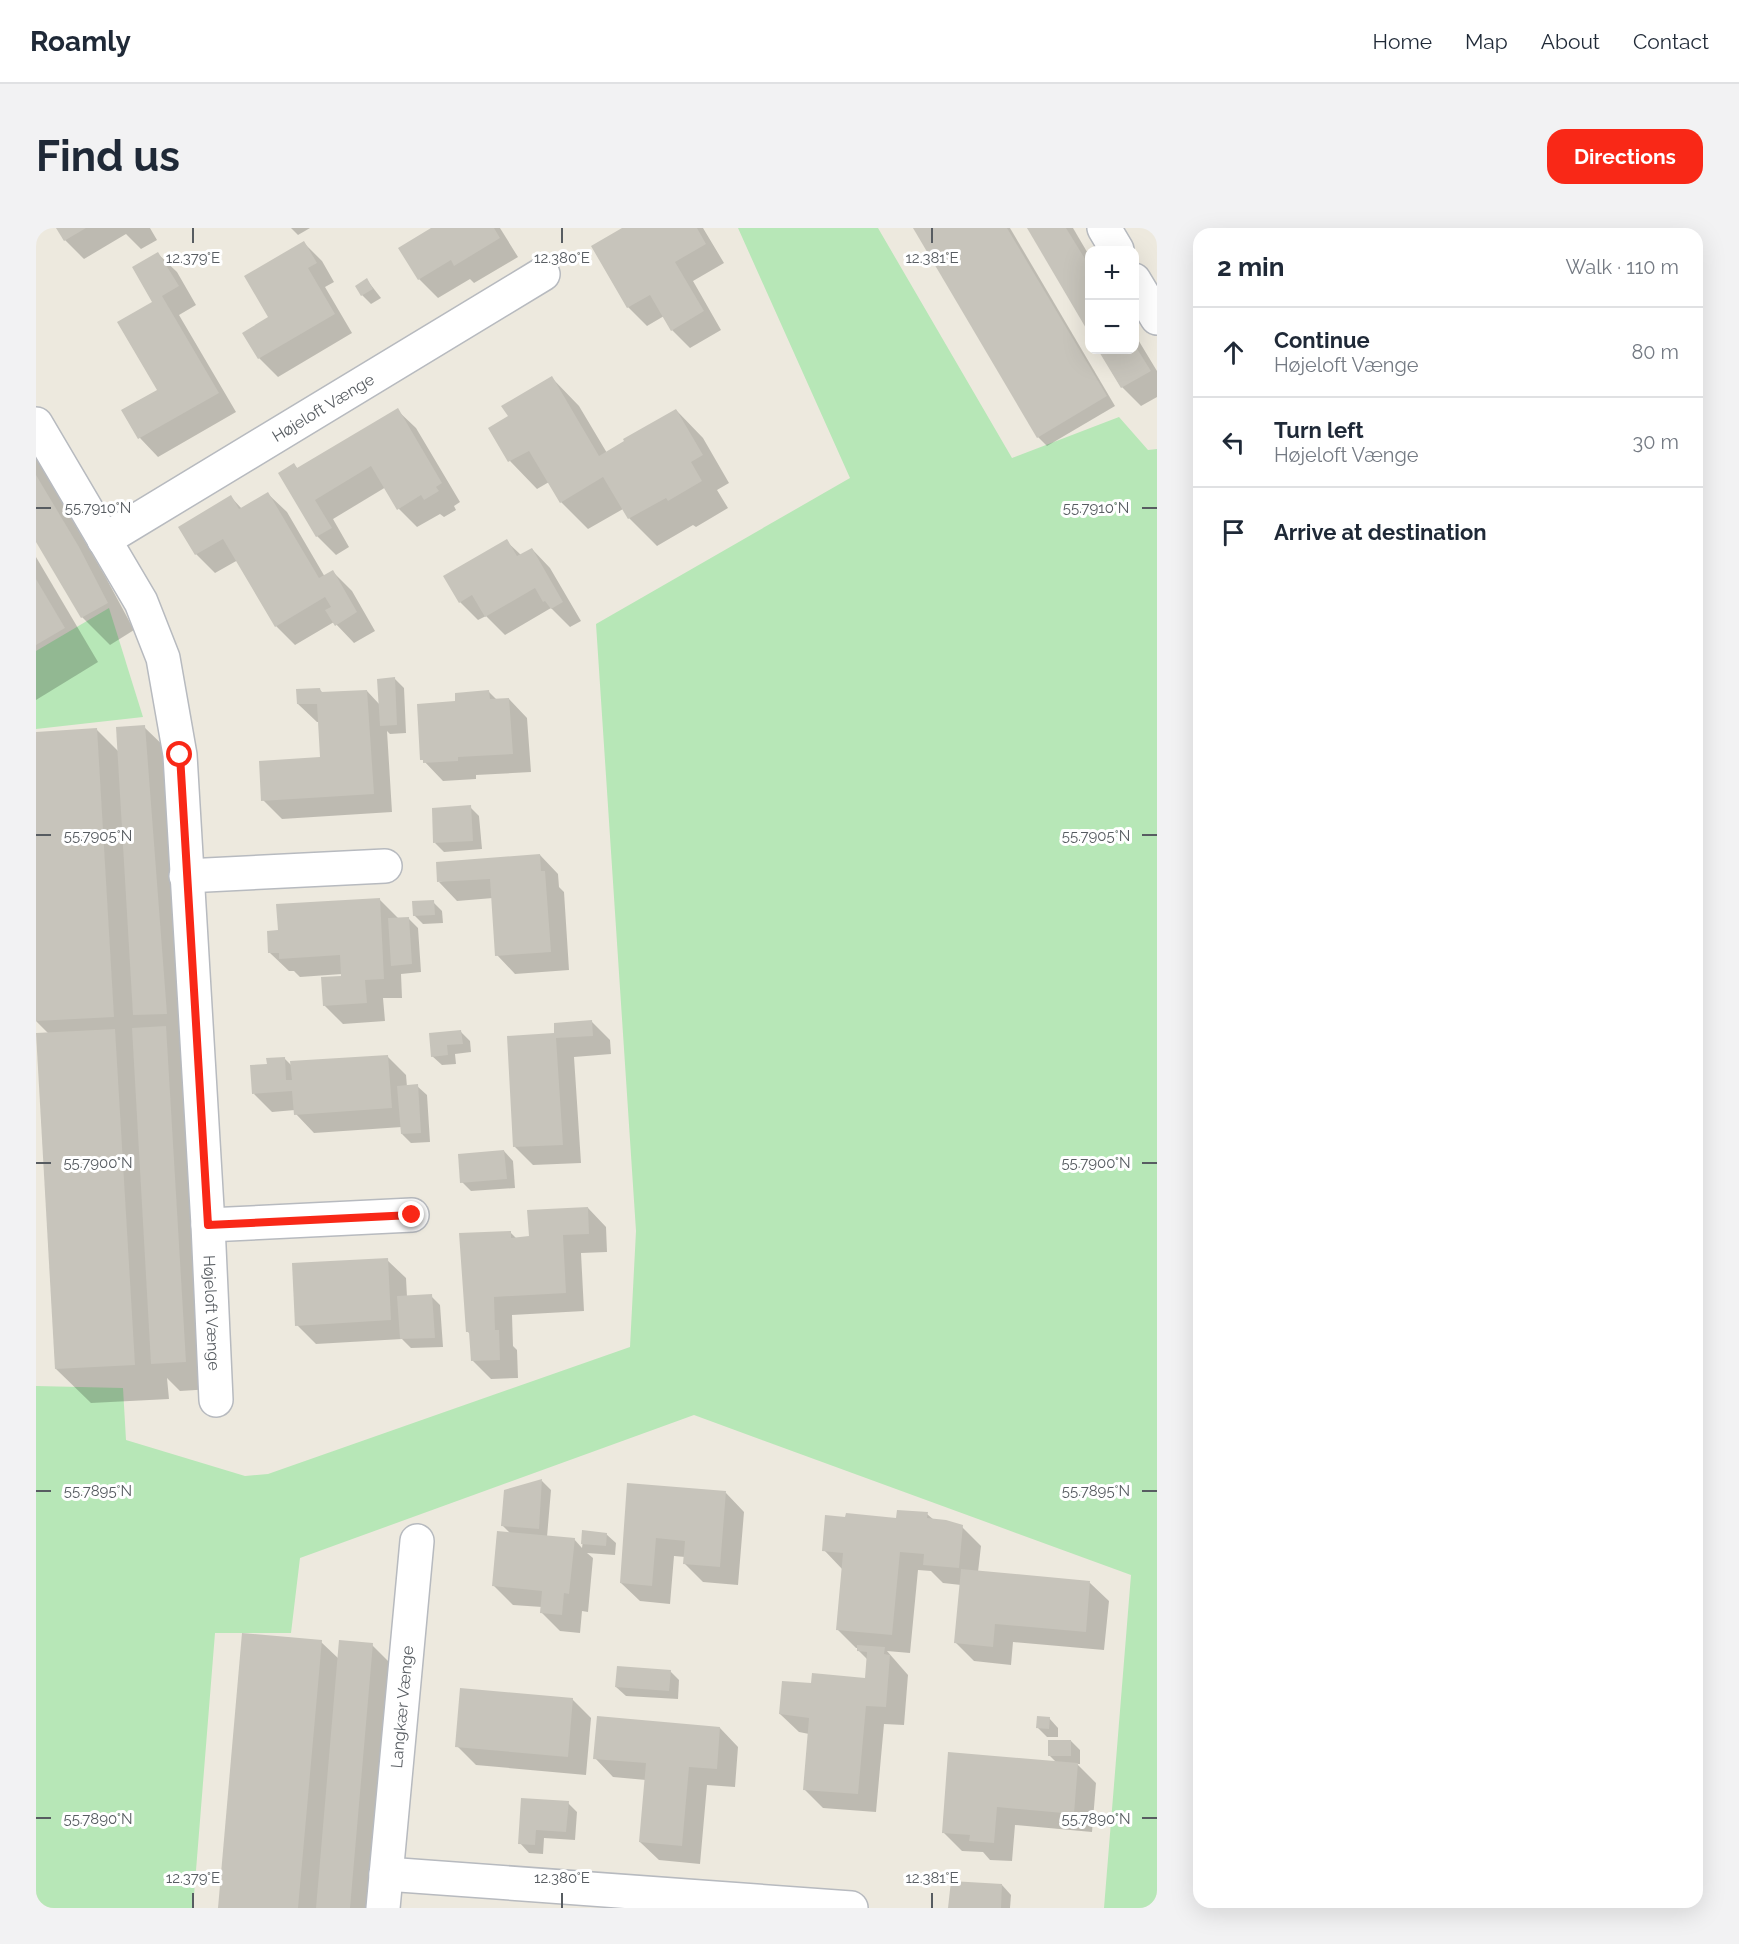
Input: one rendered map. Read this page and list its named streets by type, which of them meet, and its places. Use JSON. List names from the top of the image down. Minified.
{"streets":{"street":["Højeloft Vænge","Langkær Vænge"]},"page":{"header":"Roamly","nav":["Home","Map","About","Contact"],"buttons":"Directions","title":"Find us","heading":["2 min","Walk · 110 m"],"map_buttons":["+","−"],"list":[["Continue","Højeloft Vænge","80 m"],["Turn left","Højeloft Vænge","30 m"],"Arrive at destination"]},"coordinates":["12.379°E","12.380°E","12.381°E","55.7910°N","55.7905°N","55.7900°N","55.7895°N","55.7890°N"]}
